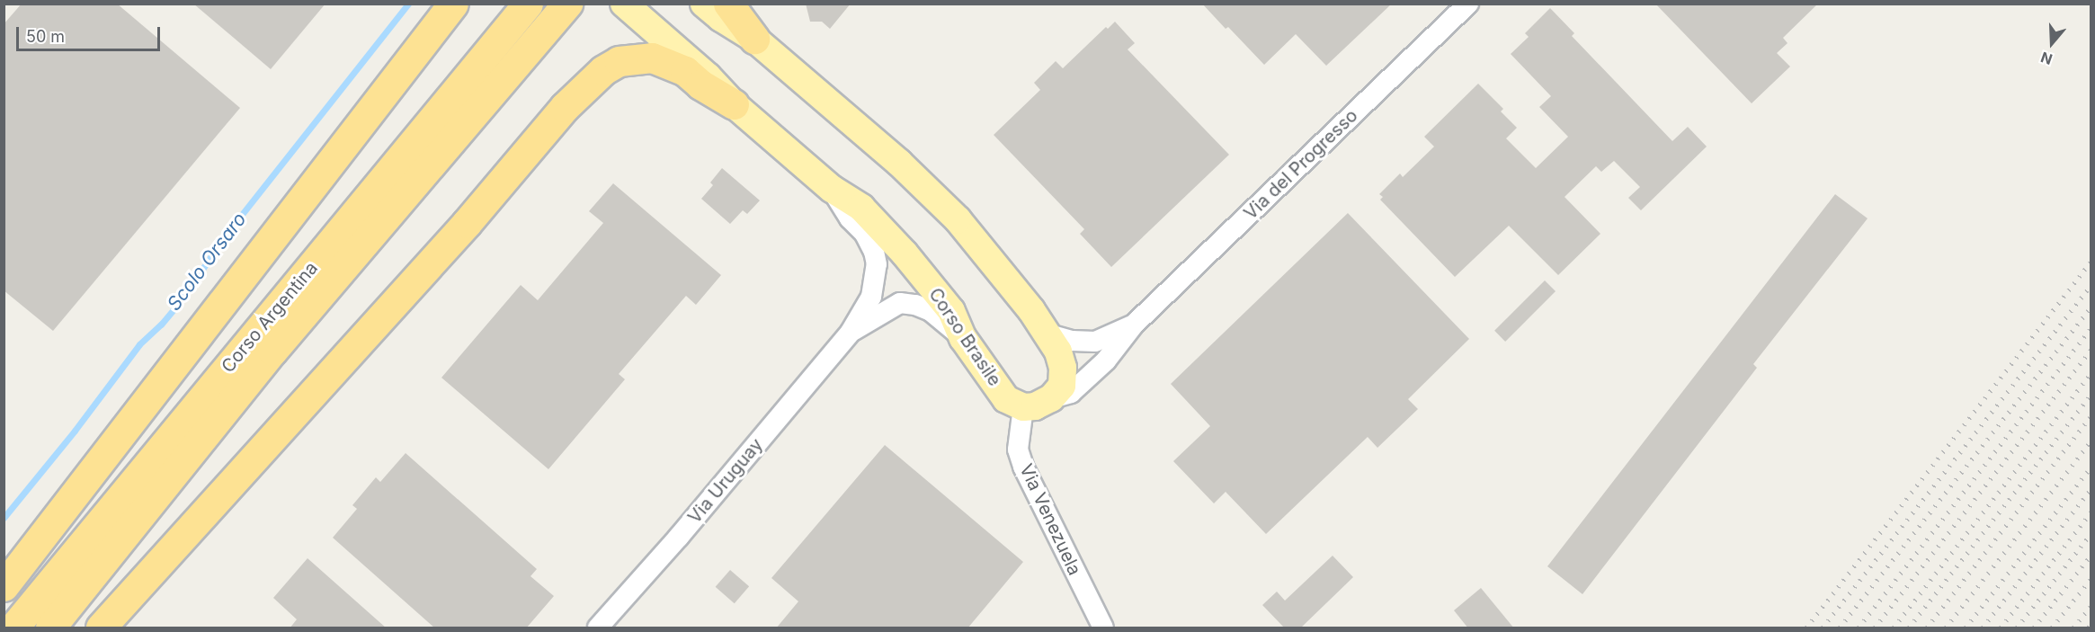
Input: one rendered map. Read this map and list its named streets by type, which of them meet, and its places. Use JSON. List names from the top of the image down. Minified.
{"streets":{"highway":["Corso Argentina"],"main road":["Corso Brasile"],"street":["Via del Progresso","Via Uruguay","Via Venezuela"]},"crossings":[["Corso Brasile","Via Uruguay"],["Corso Brasile","Via Venezuela"]],"water":["Scolo Orsaro"],"scale_bar":"50 m","north":"bottom"}
